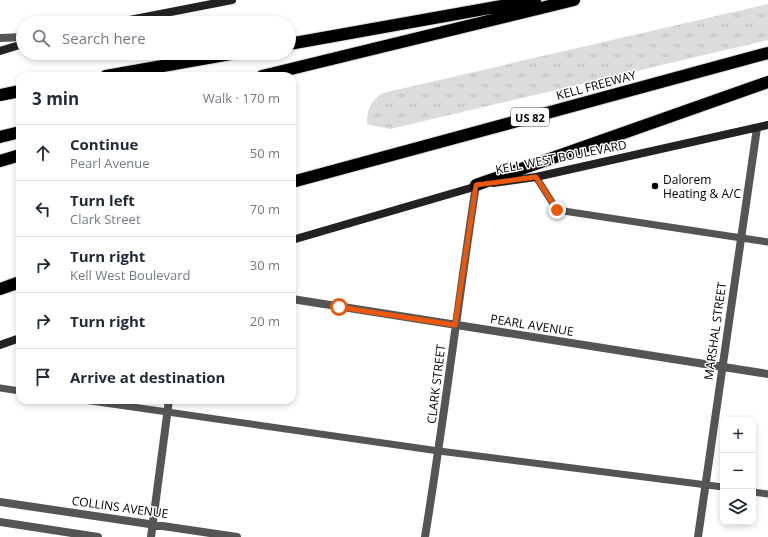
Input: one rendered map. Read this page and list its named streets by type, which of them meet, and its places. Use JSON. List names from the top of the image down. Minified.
{"streets":{"highway":["KELL FREEWAY","US 82"],"main road":["KELL WEST BOULEVARD"],"street":["PEARL AVENUE","MARSHAL STREET","CLARK STREET","COLLINS AVENUE"]},"crossings":[["KELL WEST BOULEVARD","MARSHAL STREET"],["KELL WEST BOULEVARD","CLARK STREET"],["PEARL AVENUE","MARSHAL STREET"],["PEARL AVENUE","CLARK STREET"]],"places":["Dalorem Heating & A/C"],"page":{"search":"Search here","heading":["3 min","Walk · 170 m"],"list":[["Continue","Pearl Avenue","50 m"],["Turn left","Clark Street","70 m"],["Turn right","Kell West Boulevard","30 m"],["Turn right","20 m"],"Arrive at destination"],"map_buttons":["+","−"]}}
